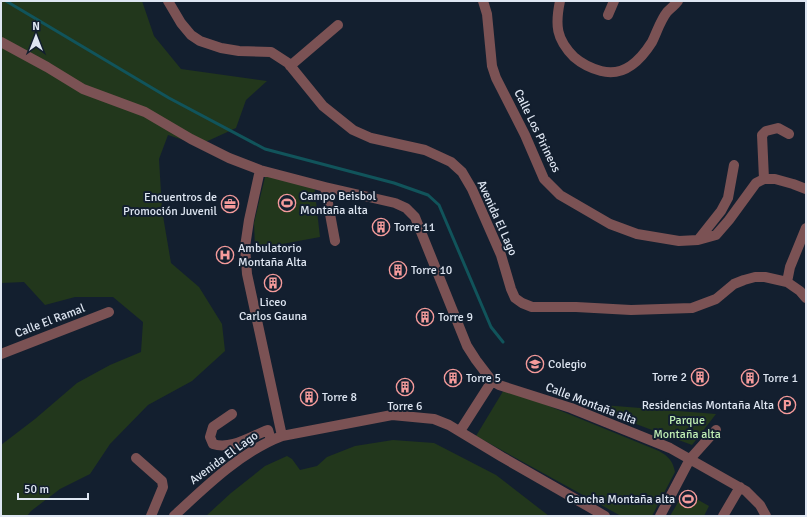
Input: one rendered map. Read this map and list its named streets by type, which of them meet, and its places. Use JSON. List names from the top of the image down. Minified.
{"streets":{"street":["Calle Los Pirineos","Avenida El Lago","Calle El Ramal","Calle Montaña alta"]},"parks":["Parque Montaña alta"],"places":{"sports":["Campo Beisbol Montaña alta","Cancha Montaña alta"],"office":["Encuentros de Promoción Juvenil"],"building":["Torre 11","Torre 10","Liceo Carlos Gauna","Torre 9","Torre 2","Torre 5","Torre 1","Torre 6","Torre 8"],"hospital":["Ambulatorio Montaña Alta"],"school or university":["Colegio"],"parking":["Residencias Montaña Alta"]},"scale_bar":"50 m","north":"top"}
